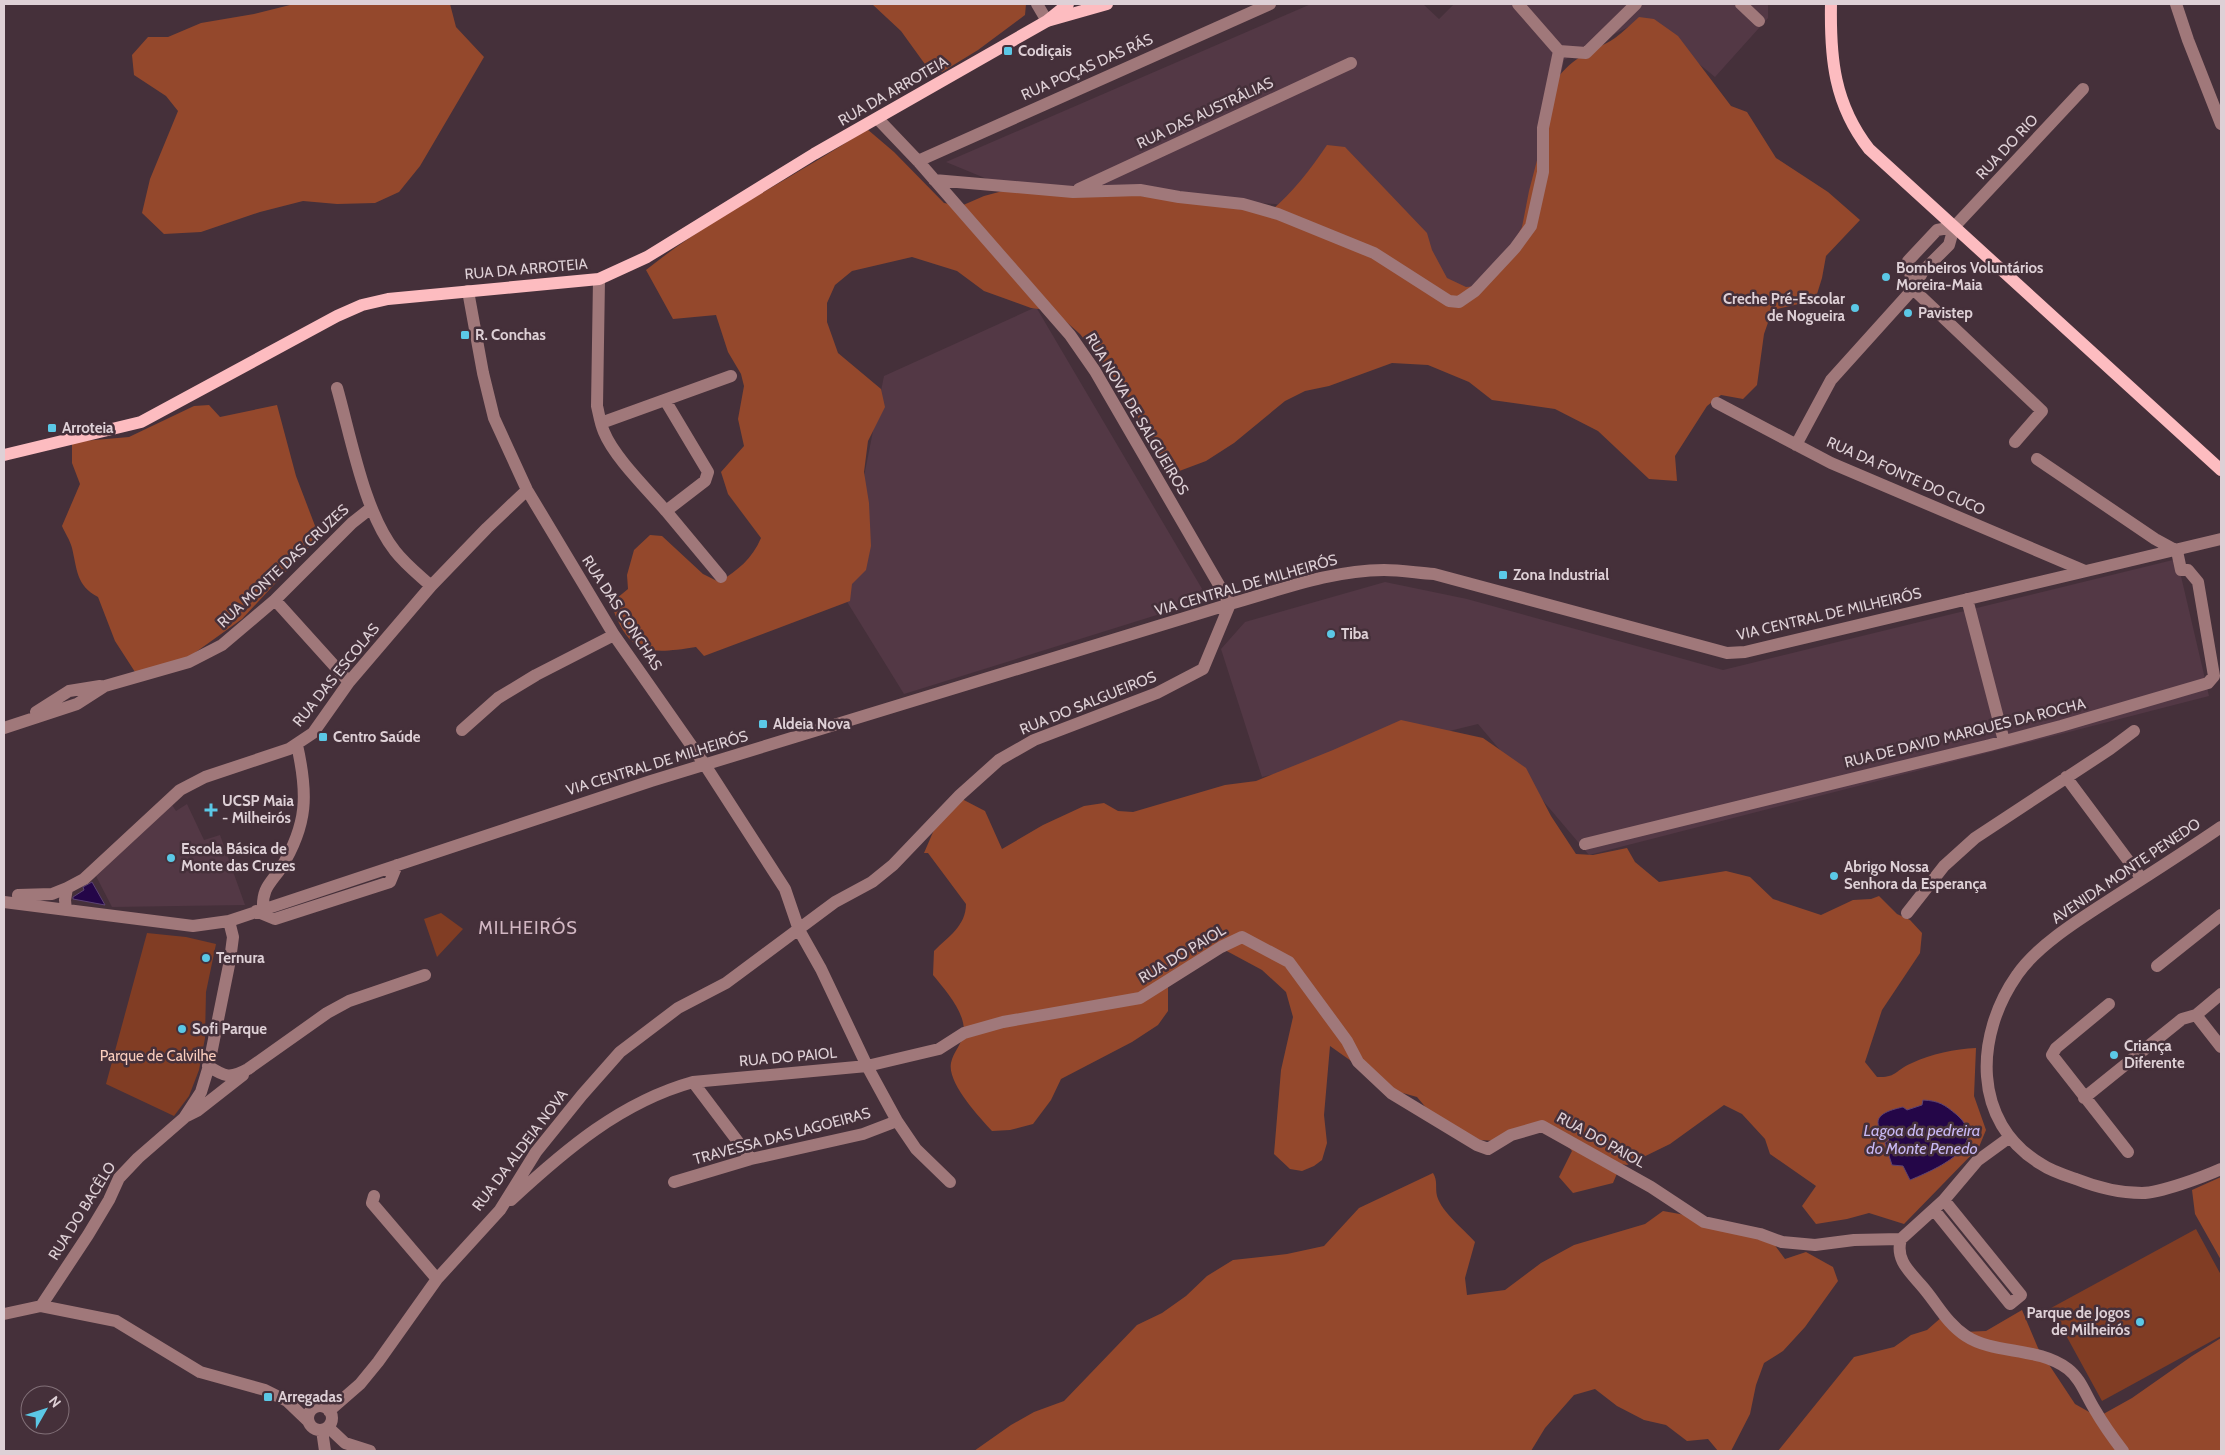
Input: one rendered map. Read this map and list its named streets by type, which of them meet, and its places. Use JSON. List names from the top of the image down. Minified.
{"streets":{"main road":["RUA DA ARROTEIA"],"street":["RUA POÇAS DAS RÁS","RUA DAS AUSTRÁLIAS","RUA DO RIO","RUA NOVA DE SALGUEIROS","RUA DA FONTE DO CUCO","RUA MONTE DAS CRUZES","VIA CENTRAL DE MILHEIRÓS","RUA DAS CONCHAS","RUA DAS ESCOLAS","RUA DO SALGUEIROS","RUA DE DAVID MARQUES DA ROCHA","AVENIDA MONTE PENEDO","RUA DO PAIOL","TRAVESSA DAS LAGOEIRAS","RUA DA ALDEIA NOVA","RUA DO BACÊLO"]},"crossings":[["RUA POÇAS DAS RÁS","RUA NOVA DE SALGUEIROS"],["RUA DA ARROTEIA","RUA NOVA DE SALGUEIROS"],["RUA DA ARROTEIA","RUA DAS CONCHAS"],["RUA DO RIO","RUA DA FONTE DO CUCO"],["RUA NOVA DE SALGUEIROS","VIA CENTRAL DE MILHEIRÓS"],["RUA NOVA DE SALGUEIROS","RUA DO SALGUEIROS"],["RUA DA FONTE DO CUCO","VIA CENTRAL DE MILHEIRÓS"],["VIA CENTRAL DE MILHEIRÓS","RUA DAS CONCHAS"],["VIA CENTRAL DE MILHEIRÓS","RUA DO SALGUEIROS"],["VIA CENTRAL DE MILHEIRÓS","RUA DE DAVID MARQUES DA ROCHA"],["RUA DAS CONCHAS","RUA DAS ESCOLAS"],["RUA DAS CONCHAS","RUA DO SALGUEIROS"],["RUA DAS CONCHAS","RUA DO PAIOL"],["RUA DAS CONCHAS","TRAVESSA DAS LAGOEIRAS"],["RUA DAS CONCHAS","RUA DA ALDEIA NOVA"],["RUA DO SALGUEIROS","RUA DA ALDEIA NOVA"],["RUA DO PAIOL","RUA DA ALDEIA NOVA"]],"districts":["MILHEIRÓS"],"water":["Lagoa da pedreira do Monte Penedo"],"parks":["Parque de Calvilhe"],"places":{"transit":["Codiçais","R. Conchas","Arroteia","Zona Industrial","Aldeia Nova","Centro Saúde","Arregadas"],"other":["Bombeiros Voluntários Moreira-Maia","Creche Pré-Escolar de Nogueira","Pavistep","Tiba","Escola Básica de Monte das Cruzes","Abrigo Nossa Senhora da Esperança","Ternura","Sofi Parque","Criança Diferente","Parque de Jogos de Milheirós"],"health":["UCSP Maia - Milheirós"]},"north":"top right"}
